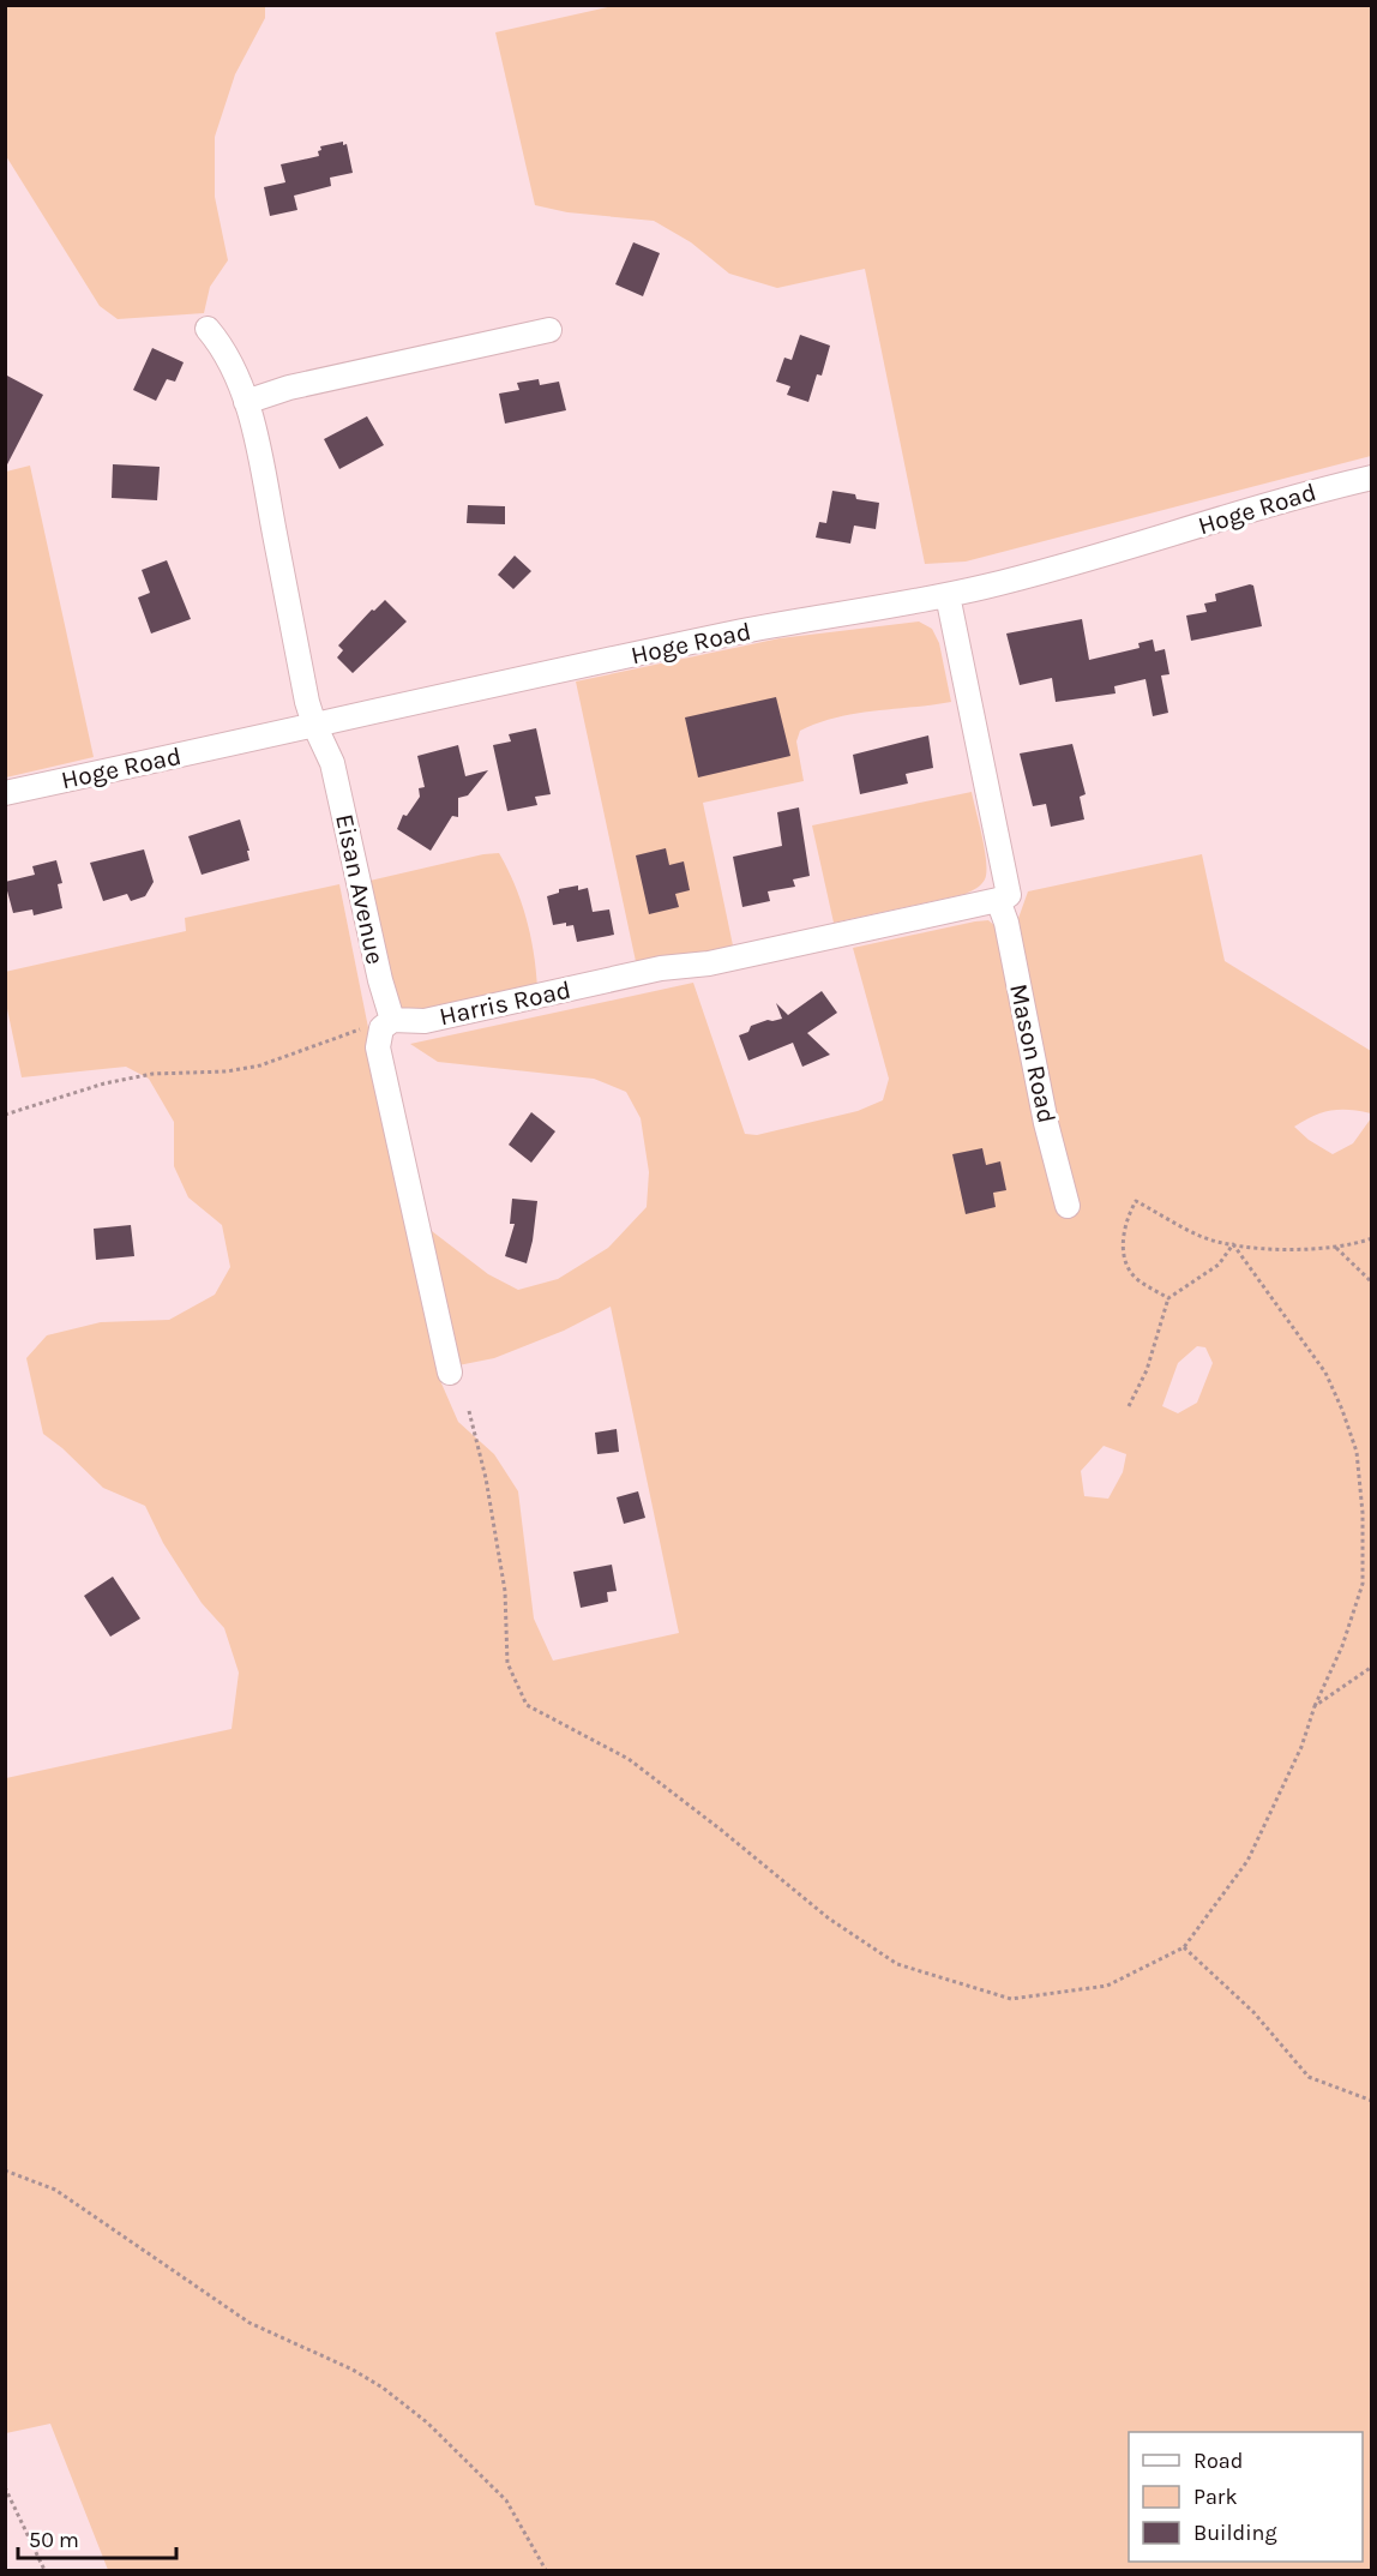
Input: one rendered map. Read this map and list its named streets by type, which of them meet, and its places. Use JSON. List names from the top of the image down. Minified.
{"streets":{"street":["Hoge Road","Eisan Avenue","Harris Road","Mason Road"]},"crossings":[["Hoge Road","Eisan Avenue"],["Hoge Road","Mason Road"],["Eisan Avenue","Harris Road"],["Harris Road","Mason Road"]],"legend":["Road","Park","Building"],"scale_bar":"50 m"}
